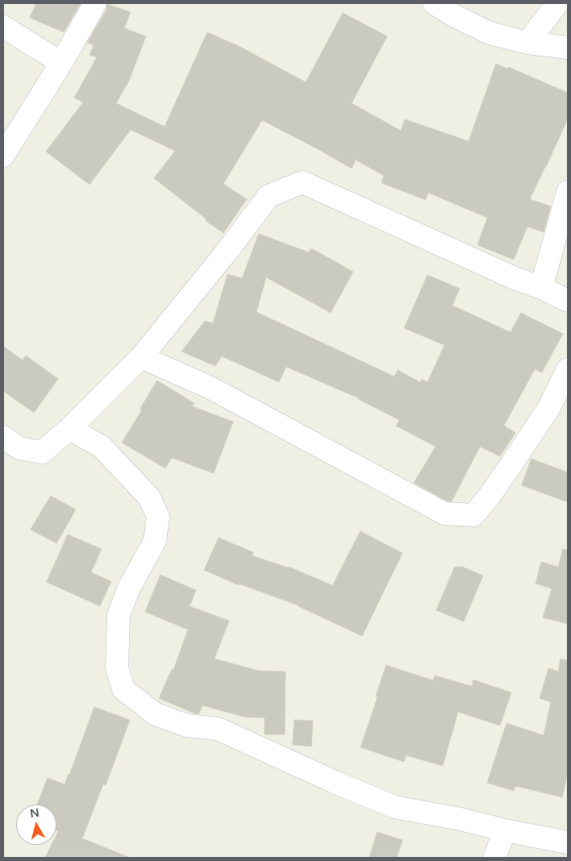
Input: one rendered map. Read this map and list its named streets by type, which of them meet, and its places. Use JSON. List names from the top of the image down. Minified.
{"north":"top"}
